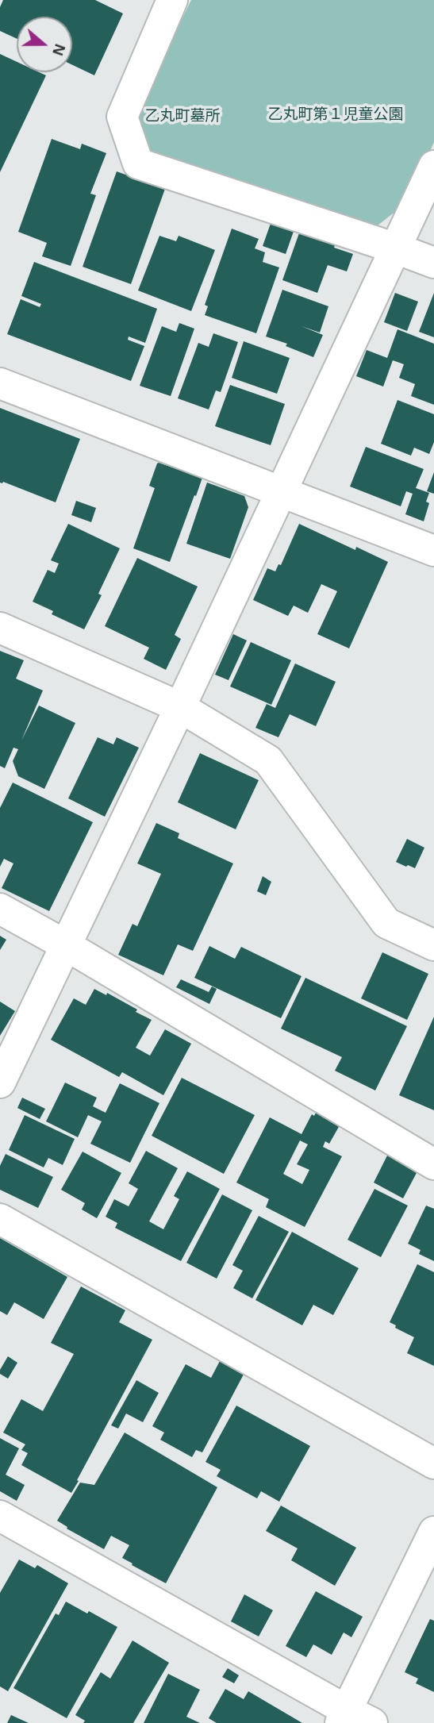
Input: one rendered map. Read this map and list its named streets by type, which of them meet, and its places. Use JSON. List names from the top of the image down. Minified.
{"parks":["乙丸町第１児童公園","乙丸町墓所"],"north":"right"}
